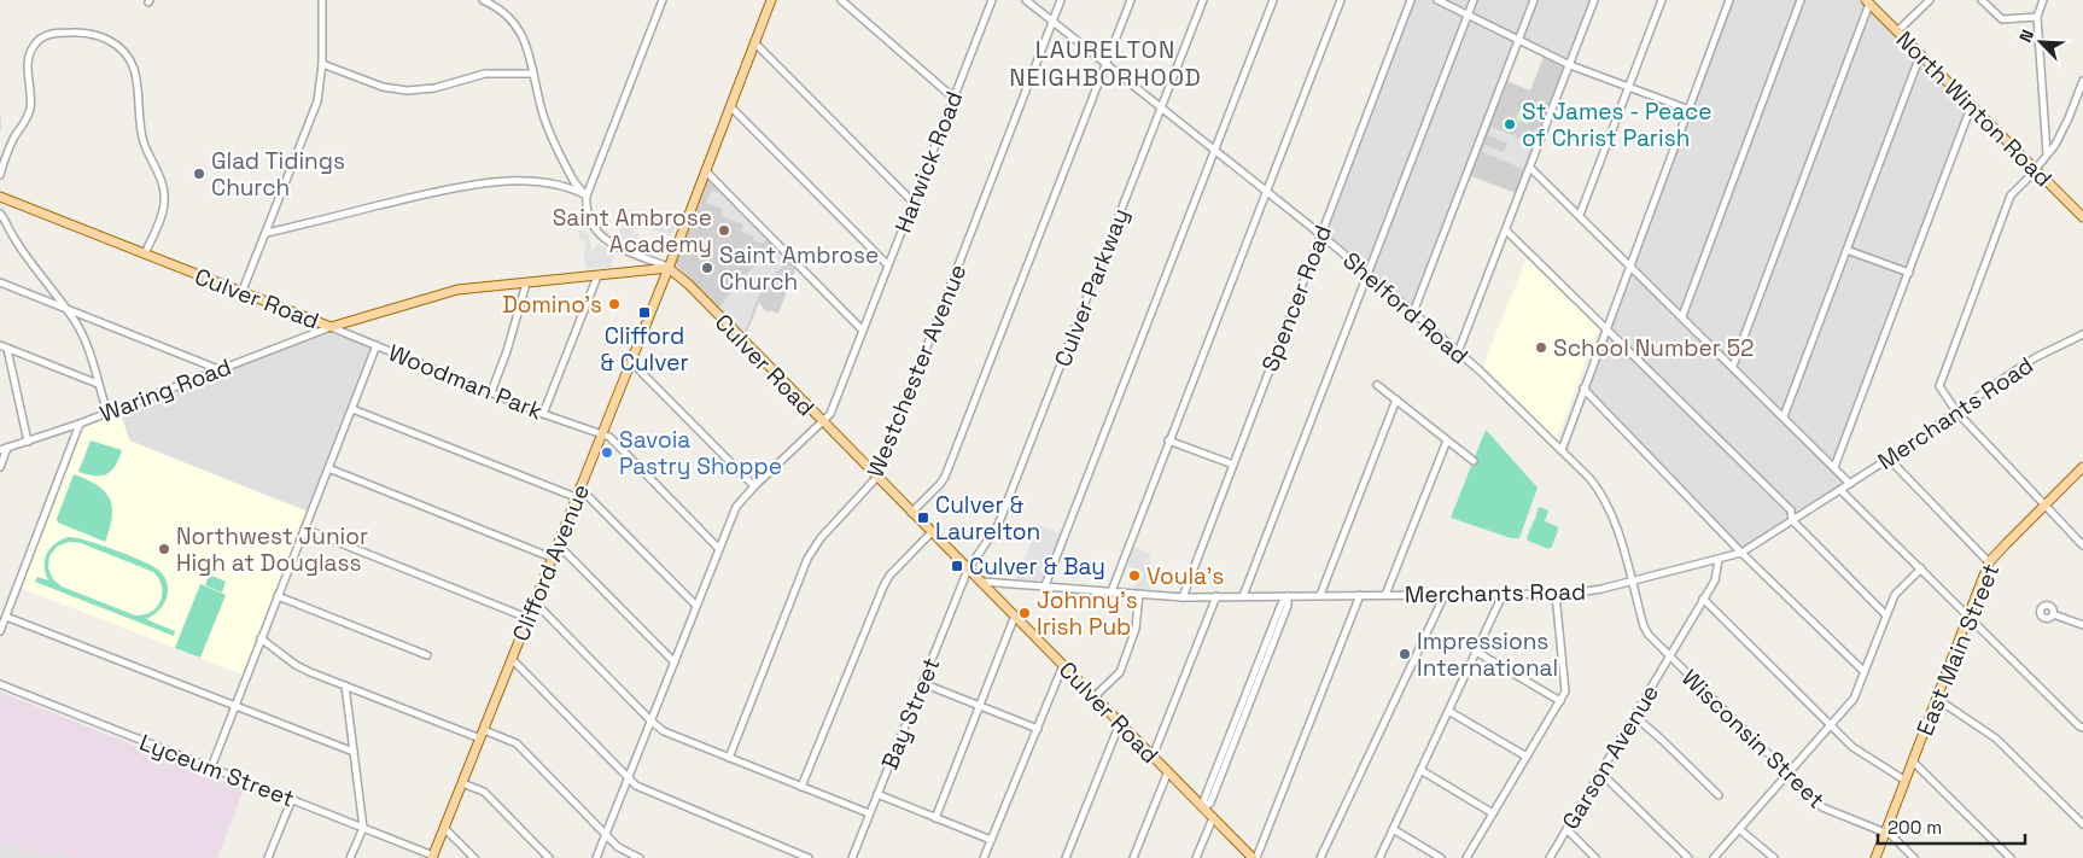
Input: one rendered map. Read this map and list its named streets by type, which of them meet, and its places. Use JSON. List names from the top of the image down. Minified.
{"streets":{"main road":["North Winton Road","Culver Road","Clifford Avenue","East Main Street"],"street":["Harwick Road","Culver Parkway","Spencer Road","Shelford Road","Westchester Avenue","Woodman Park","Waring Road","Merchants Road","Bay Street","Wisconsin Street","Garson Avenue","Lyceum Street"]},"crossings":[["Harwick Road","Culver Road"],["Culver Parkway","Culver Road"],["Culver Parkway","Shelford Road"],["Culver Parkway","Bay Street"],["Culver Road","Westchester Avenue"],["Culver Road","Woodman Park"],["Culver Road","Waring Road"],["Culver Road","Merchants Road"],["Culver Road","Clifford Avenue"],["Culver Road","Bay Street"],["Spencer Road","Shelford Road"],["Spencer Road","Merchants Road"],["Shelford Road","Westchester Avenue"],["Shelford Road","Wisconsin Street"],["Woodman Park","Waring Road"],["Woodman Park","Clifford Avenue"],["Merchants Road","Wisconsin Street"],["Merchants Road","Garson Avenue"],["Clifford Avenue","Lyceum Street"],["East Main Street","Wisconsin Street"],["Wisconsin Street","Garson Avenue"]],"districts":["LAURELTON NEIGHBORHOOD"],"places":{"other":["St James - Peace of Christ Parish","Glad Tidings Church","Saint Ambrose Academy","Saint Ambrose Church","Domino's","School Number 52","Savoia Pastry Shoppe","Northwest Junior High at Douglass","Voula's","Johnny’s Irish Pub","Impressions International"],"transit":["Clifford & Culver","Culver & Laurelton","Culver & Bay"]},"scale_bar":"200 m","north":"top left"}
